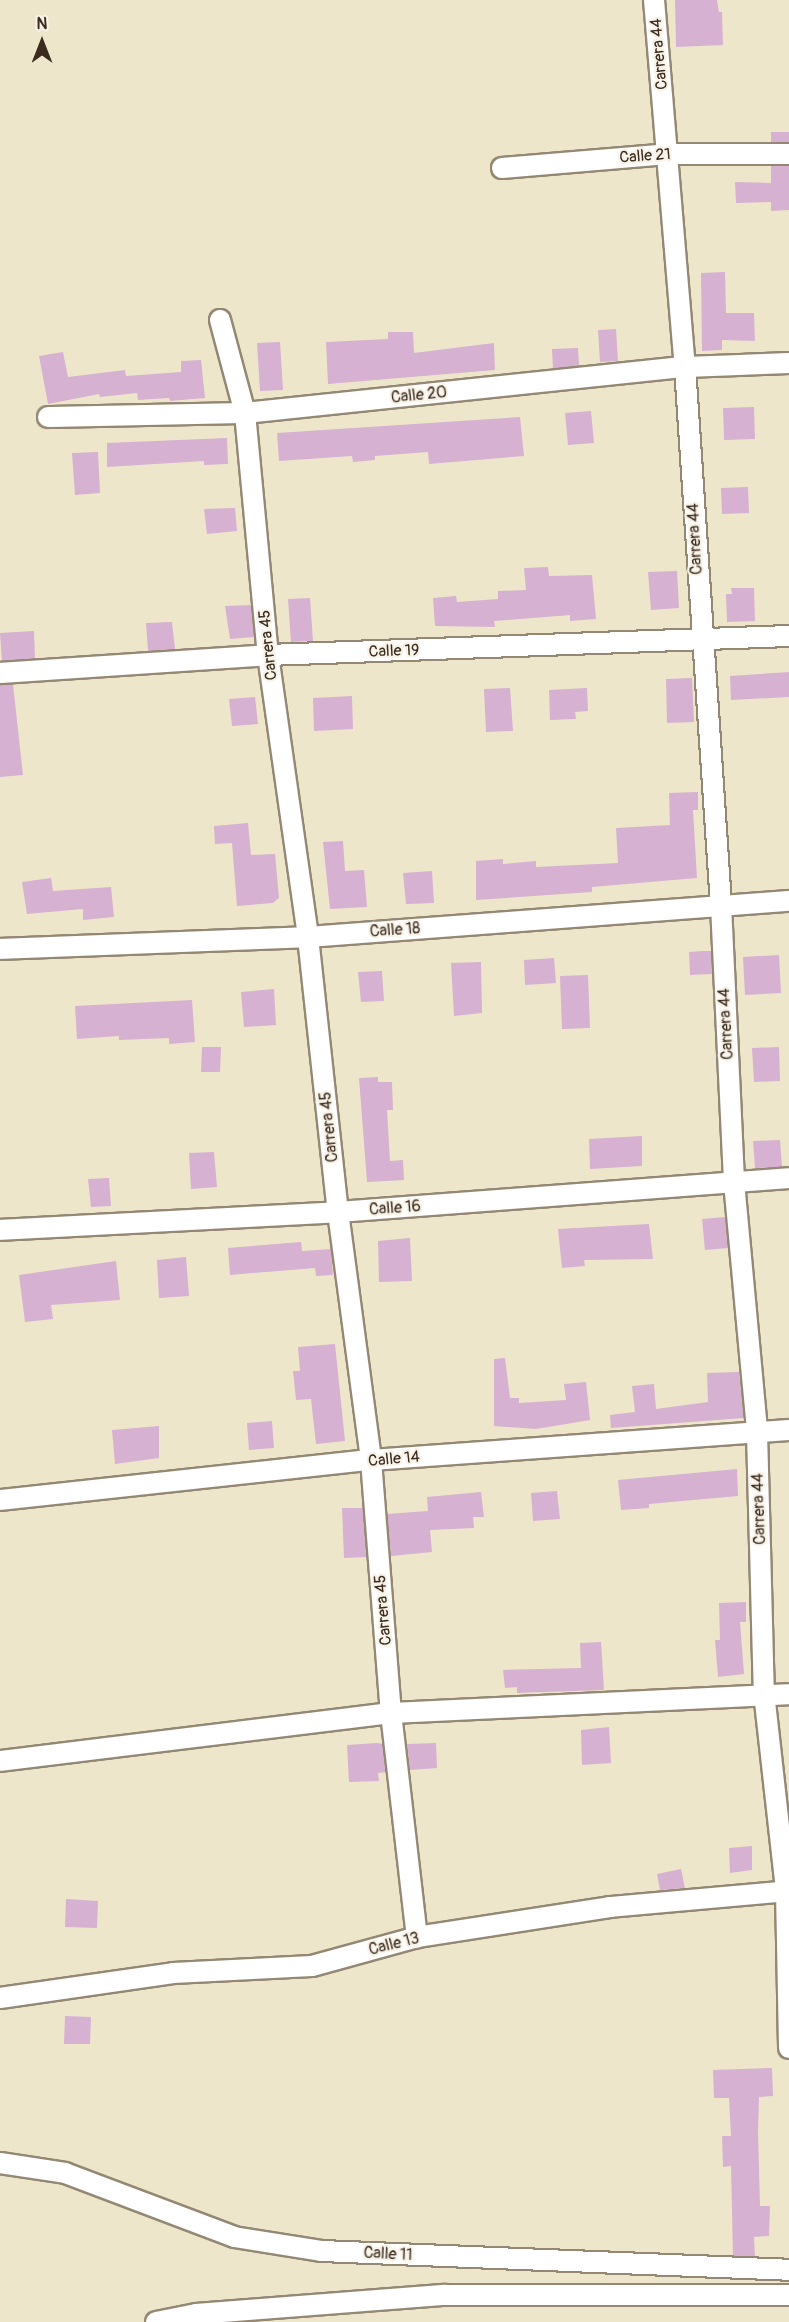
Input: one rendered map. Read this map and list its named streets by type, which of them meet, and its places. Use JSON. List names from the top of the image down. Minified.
{"streets":{"street":["Carrera 44","Calle 21","Calle 20","Carrera 45","Calle 19","Calle 18","Calle 16","Calle 14","Calle 13","Calle 11"]},"crossings":[["Carrera 44","Calle 21"],["Carrera 44","Calle 20"],["Carrera 44","Calle 19"],["Carrera 44","Calle 18"],["Carrera 44","Calle 16"],["Carrera 44","Calle 14"],["Carrera 44","Calle 13"],["Calle 20","Carrera 45"],["Carrera 45","Calle 19"],["Carrera 45","Calle 18"],["Carrera 45","Calle 16"],["Carrera 45","Calle 14"],["Carrera 45","Calle 13"]],"north":"top"}
